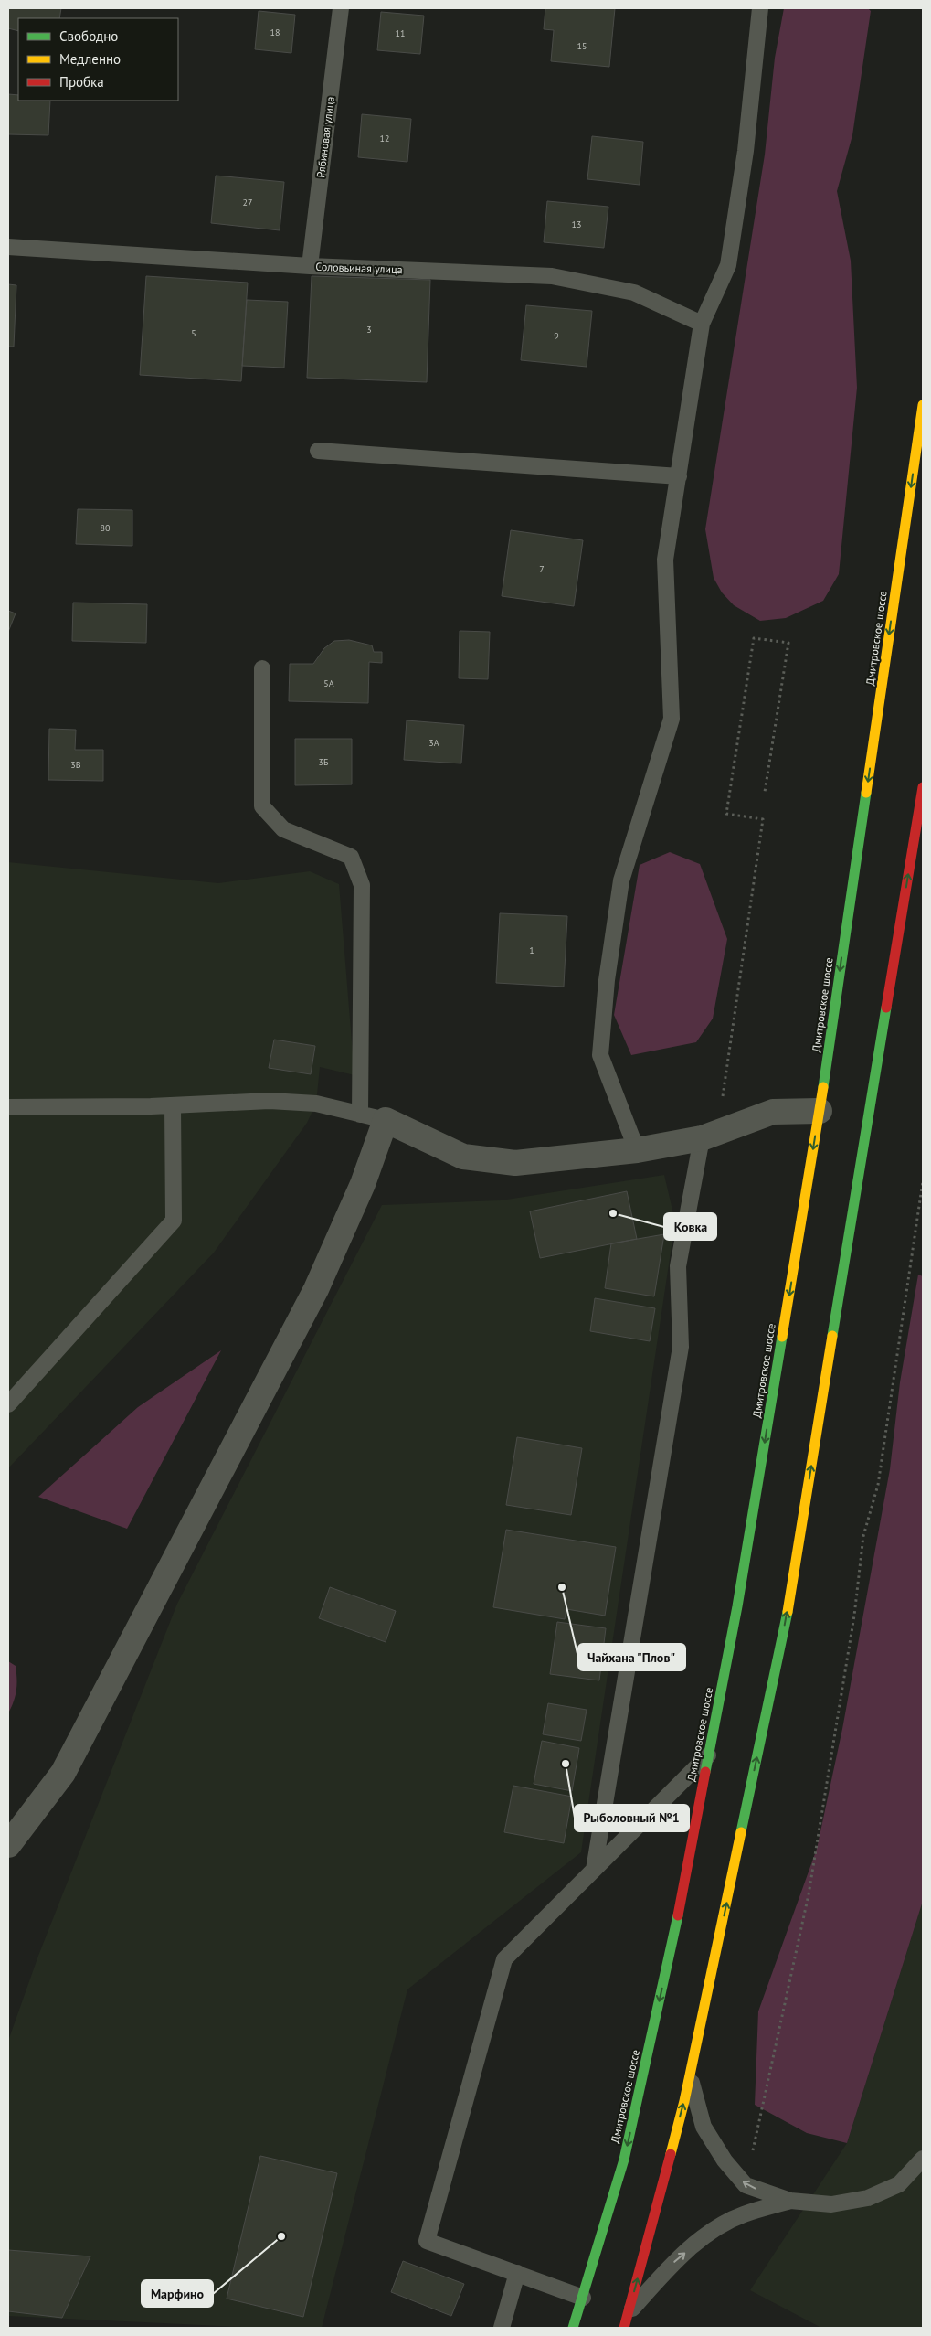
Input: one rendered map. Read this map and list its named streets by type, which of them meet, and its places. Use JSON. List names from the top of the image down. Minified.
{"streets":{"highway":["Дмитровское шоссе"],"lane":["Рябиновая улица","Соловьиная улица"]},"crossings":[["Рябиновая улица","Соловьиная улица"]],"places":["Ковка","Чайхана \"Плов\"","Рыболовный №1","Марфино"],"house_numbers":["18","11","15","12","27","13","3","5","9","80","7","5А","3А","3Б","3В","1"],"legend":["Свободно","Медленно","Пробка"]}
